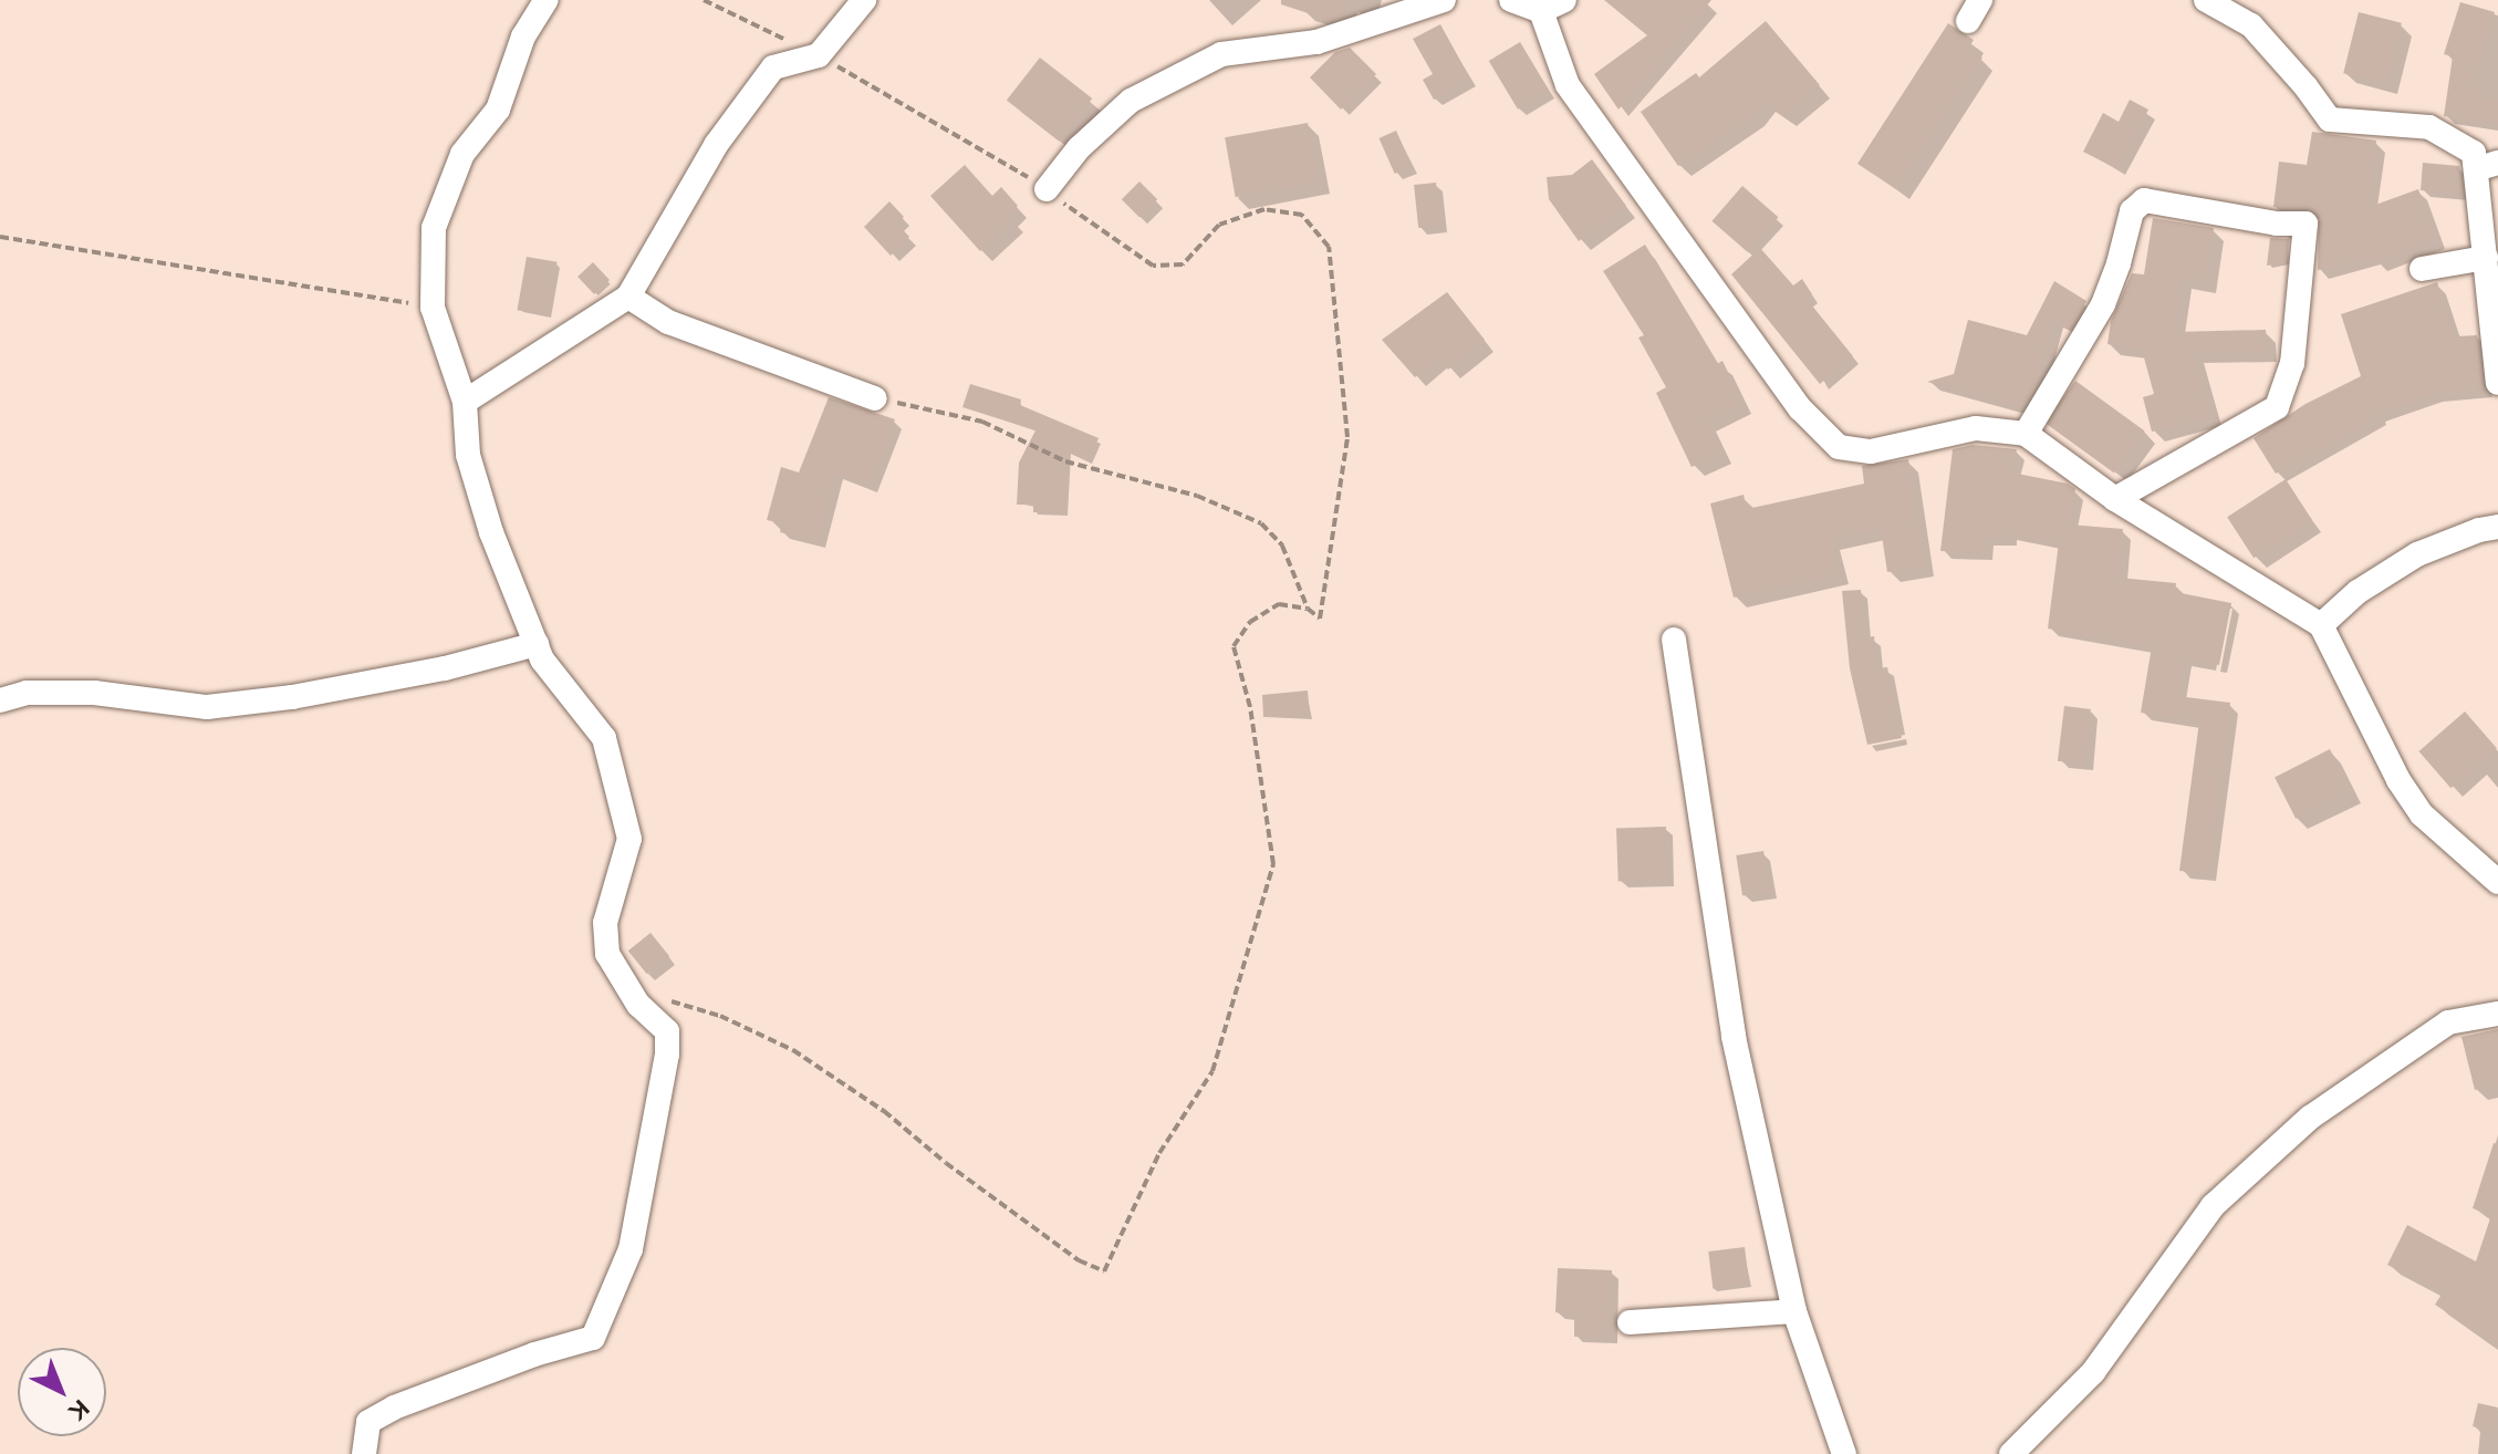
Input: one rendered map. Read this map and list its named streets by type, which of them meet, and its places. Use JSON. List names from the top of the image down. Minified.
{"north":"bottom right"}
